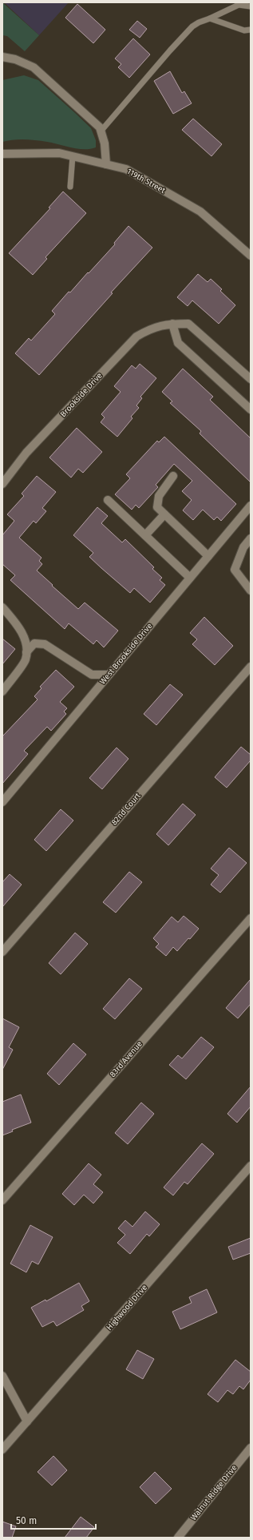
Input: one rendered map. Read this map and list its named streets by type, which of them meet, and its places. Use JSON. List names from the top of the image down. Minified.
{"streets":{"street":["119th Street","Brookside Drive","West Brookside Drive","82nd Court","83rd Avenue","Highwood Drive","Walnut Ridge Drive"]},"scale_bar":"50 m"}
